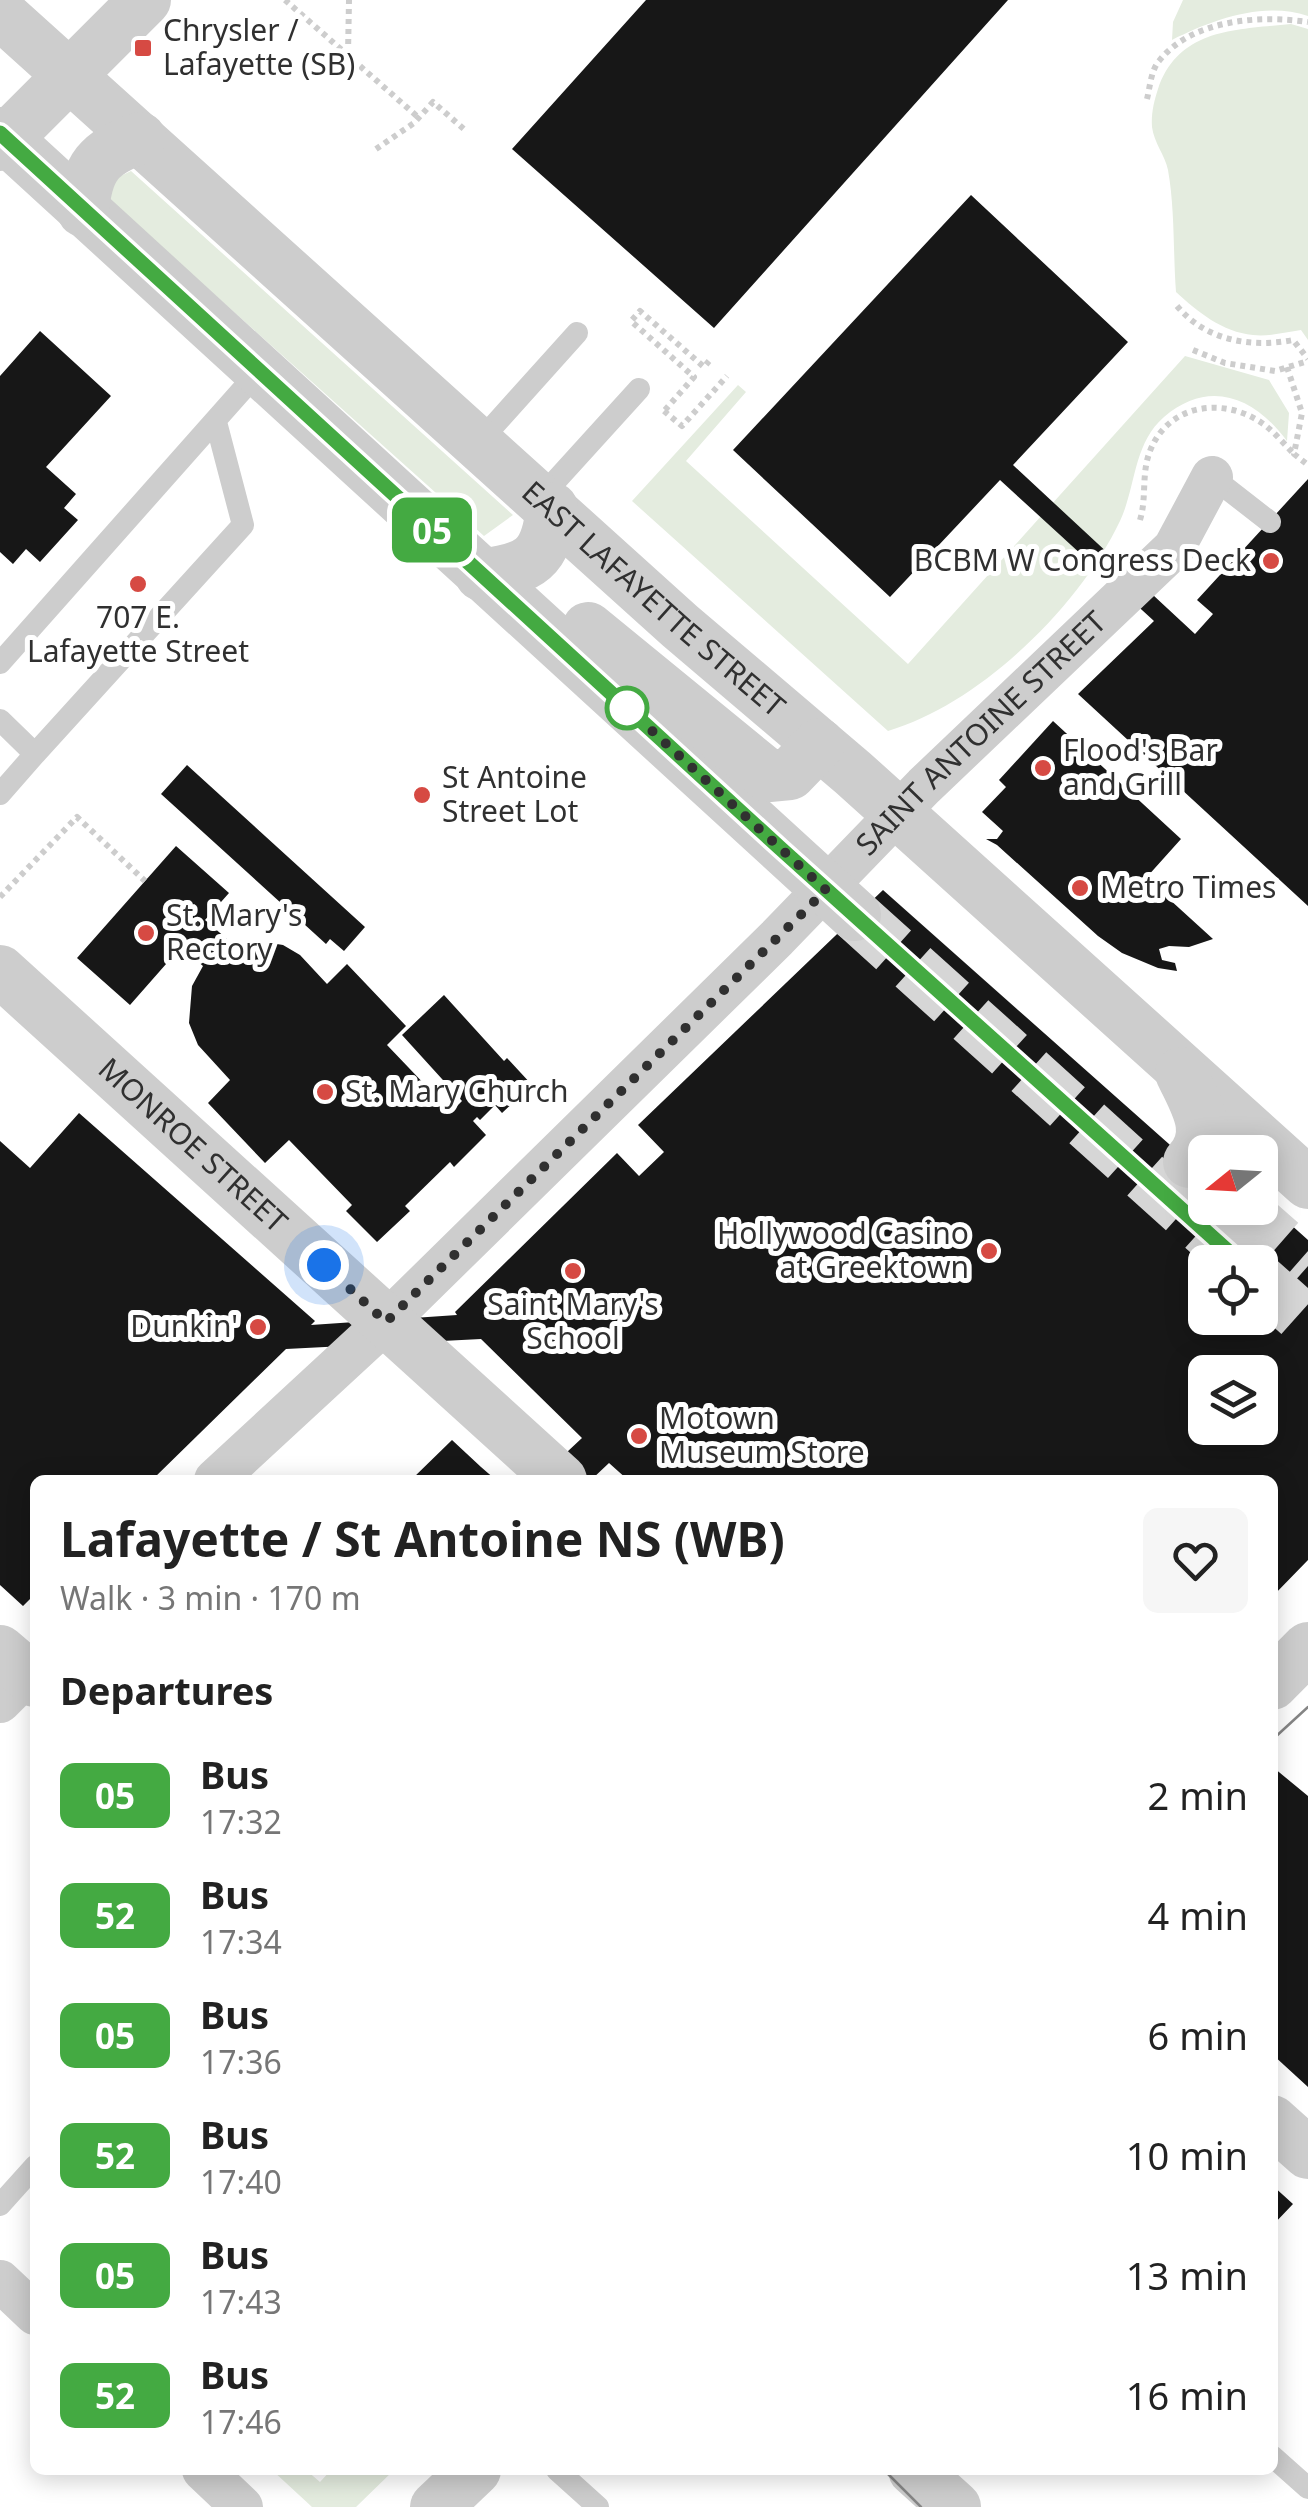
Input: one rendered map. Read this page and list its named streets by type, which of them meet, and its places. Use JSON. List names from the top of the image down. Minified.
{"streets":{"street":["EAST LAFAYETTE STREET","SAINT ANTOINE STREET","MONROE STREET"]},"crossings":[["EAST LAFAYETTE STREET","SAINT ANTOINE STREET"],["SAINT ANTOINE STREET","MONROE STREET"]],"places":{"transit":["Chrysler / Lafayette (SB)"],"other":["BCBM W Congress Deck","707 E. Lafayette Street","Flood's Bar and Grill","St Antoine Street Lot","Metro Times","St. Mary's Rectory","St. Mary Church","Hollywood Casino at Greektown","Saint Mary's School","Dunkin'","Motown Museum Store"]},"lines":["bus line 05"],"north":"left","page":{"on_map":"05","heading":[["Lafayette / St Antoine NS (WB)","Walk · 3 min · 170 m"],"Departures"],"list":[{"mark":"05","name":"Bus","note":"17:32","value":"2 min"},{"mark":"52","name":"Bus","note":"17:34","value":"4 min"},{"mark":"05","name":"Bus","note":"17:36","value":"6 min"},{"mark":"52","name":"Bus","note":"17:40","value":"10 min"},{"mark":"05","name":"Bus","note":"17:43","value":"13 min"},{"mark":"52","name":"Bus","note":"17:46","value":"16 min"}]}}
